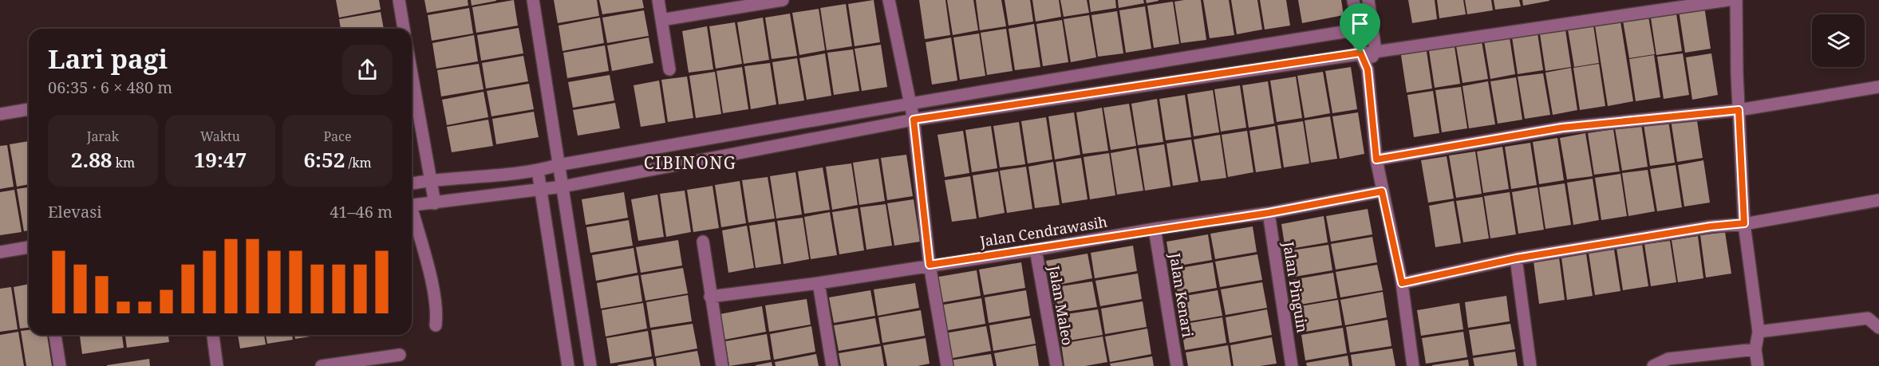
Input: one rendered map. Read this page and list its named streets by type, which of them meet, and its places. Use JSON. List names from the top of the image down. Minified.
{"streets":{"street":["Jalan Cendrawasih","Jalan Pinguin","Jalan Kenari","Jalan Maleo"]},"crossings":[["Jalan Cendrawasih","Jalan Pinguin"],["Jalan Cendrawasih","Jalan Kenari"],["Jalan Cendrawasih","Jalan Maleo"]],"districts":["CIBINONG"],"page":{"heading":["Lari pagi","06:35 · 6 × 480 m"],"stats":[["Jarak","2.88 km"],["Waktu","19:47"],["Pace","6:52 /km"]],"chart":["Elevasi","41–46 m"]}}
